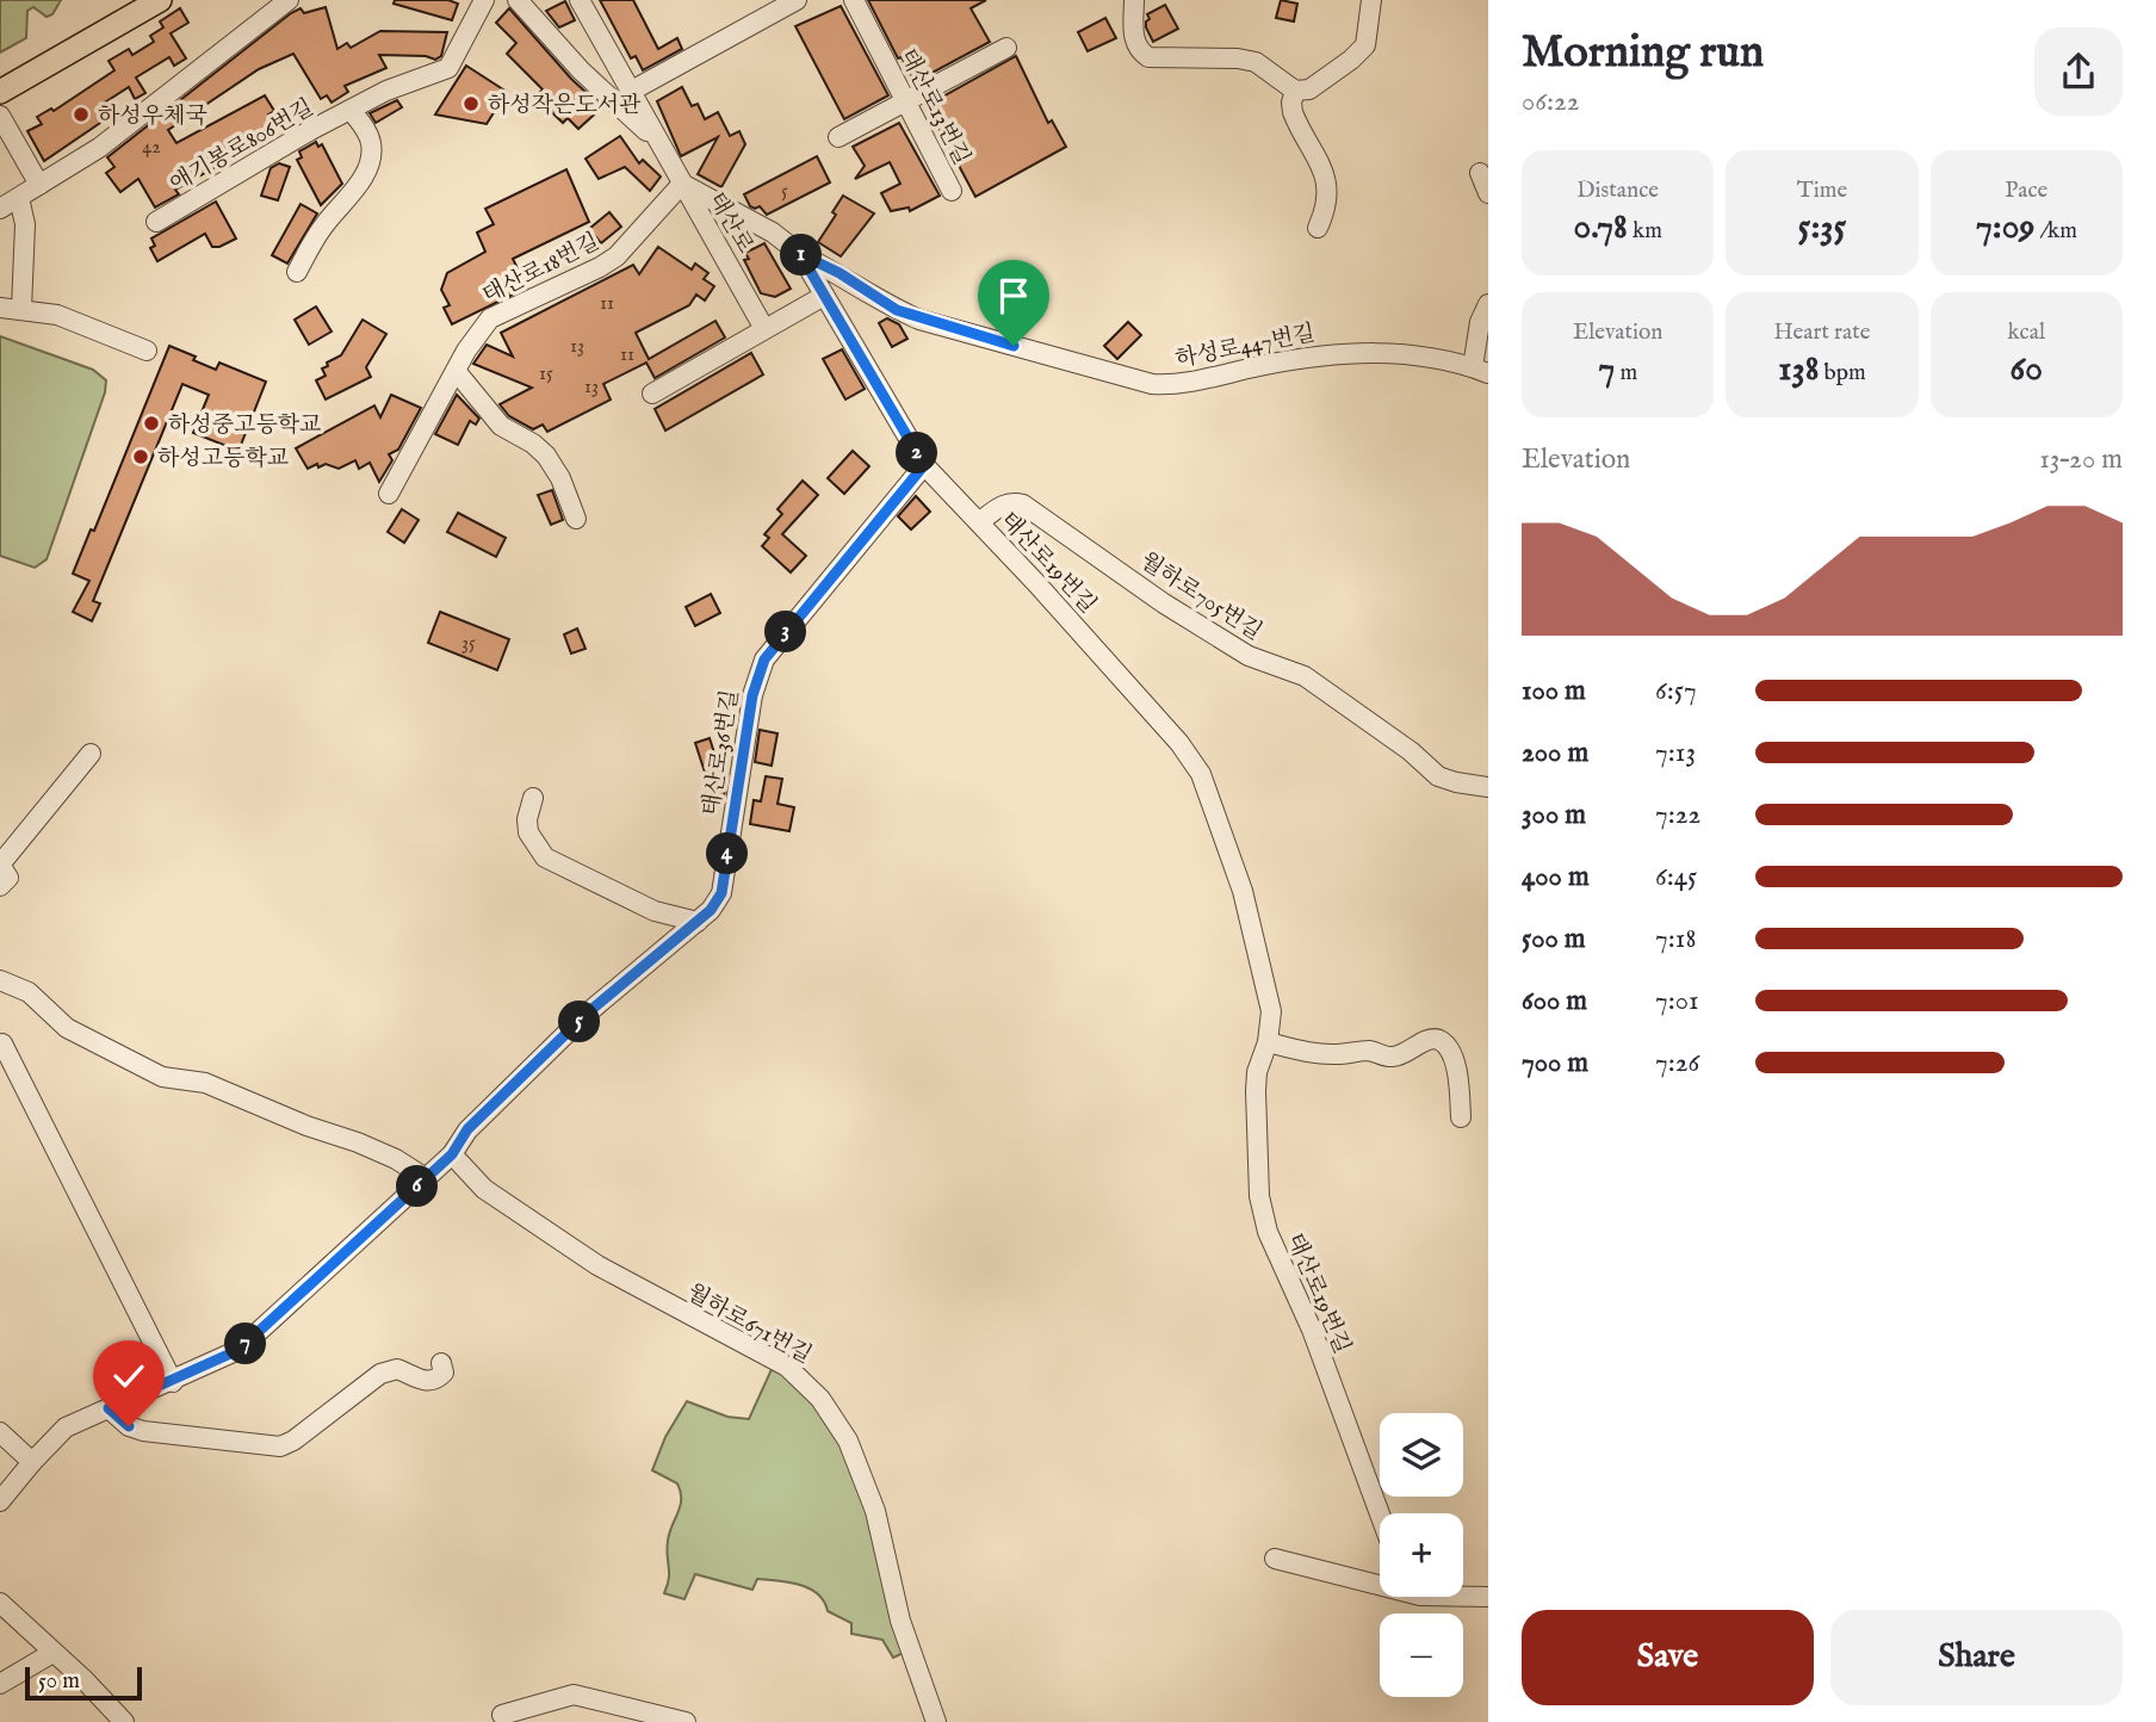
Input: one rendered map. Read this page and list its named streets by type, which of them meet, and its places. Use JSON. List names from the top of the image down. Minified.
{"streets":{"street":["태산로13번길","애기봉로806번길","태산로","태산로18번길","하성로447번길","태산로19번길","월하로705번길","태산로36번길","월하로671번길"]},"crossings":[["태산로","태산로18번길"],["태산로","태산로19번길"],["태산로18번길","태산로19번길"],["하성로447번길","태산로19번길"],["태산로19번길","월하로705번길"],["태산로19번길","태산로36번길"],["태산로36번길","월하로671번길"]],"places":["하성작은도서관","하성우체국","하성중고등학교","하성고등학교"],"house_numbers":["42","5","11","13","11","15","13","35"],"scale_bar":"50 m","page":{"heading":["Morning run","06:22"],"stats":[["Distance","0.78 km"],["Time","5:35"],["Pace","7:09 /km"],["Elevation","7 m"],["Heart rate","138 bpm"],["kcal","60"]],"pins":["1","2","3","4","5","6","7"],"chart":["Elevation","13–20 m"],"list":[{"name":"100 m","note":"6:57"},{"name":"200 m","note":"7:13"},{"name":"300 m","note":"7:22"},{"name":"400 m","note":"6:45"},{"name":"500 m","note":"7:18"},{"name":"600 m","note":"7:01"},{"name":"700 m","note":"7:26"}],"map_buttons":["+","−"],"buttons":["Save","Share"],"scale":"50 m"}}
